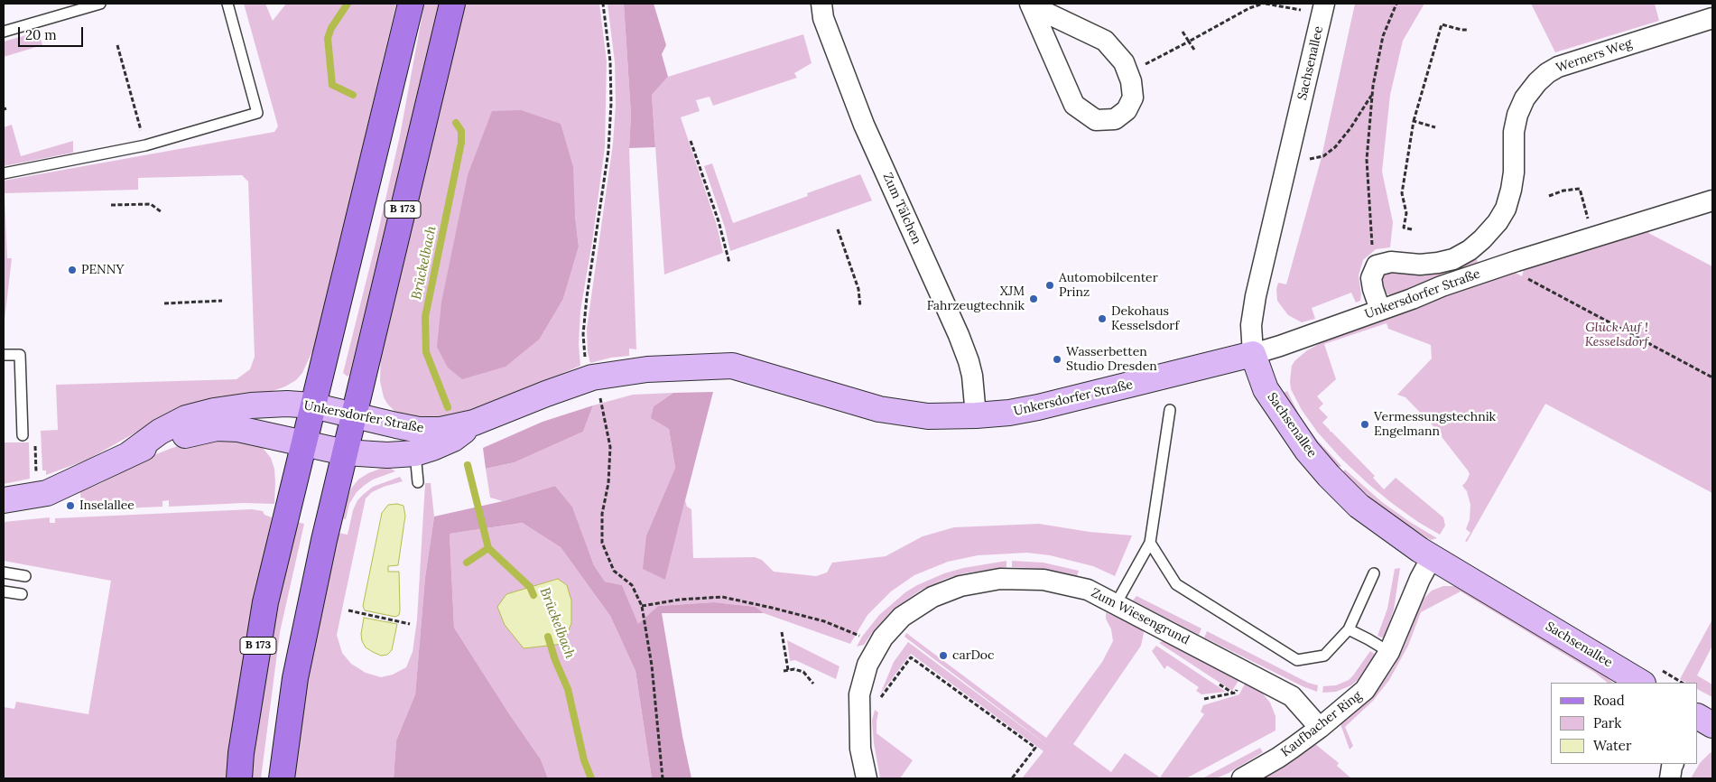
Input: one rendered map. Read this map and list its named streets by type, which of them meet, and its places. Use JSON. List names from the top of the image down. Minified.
{"streets":{"main road":["B 173"],"street":["Werners Weg","Sachsenallee","Zum Tälchen","Unkersdorfer Straße","Zum Wiesengrund","Kaufbacher Ring"]},"crossings":[["Werners Weg","Unkersdorfer Straße"],["Sachsenallee","Unkersdorfer Straße"],["Sachsenallee","Kaufbacher Ring"],["Zum Tälchen","Unkersdorfer Straße"],["B 173","Unkersdorfer Straße"],["Zum Wiesengrund","Kaufbacher Ring"]],"water":["Brückelbach"],"parks":["Glück Auf ! Kesselsdorf"],"places":["PENNY","Automobilcenter Prinz","XJM Fahrzeugtechnik","Dekohaus Kesselsdorf","Wasserbetten Studio Dresden","Vermessungstechnik Engelmann","Inselallee","carDoc"],"legend":["Road","Park","Water"],"scale_bar":"20 m"}
